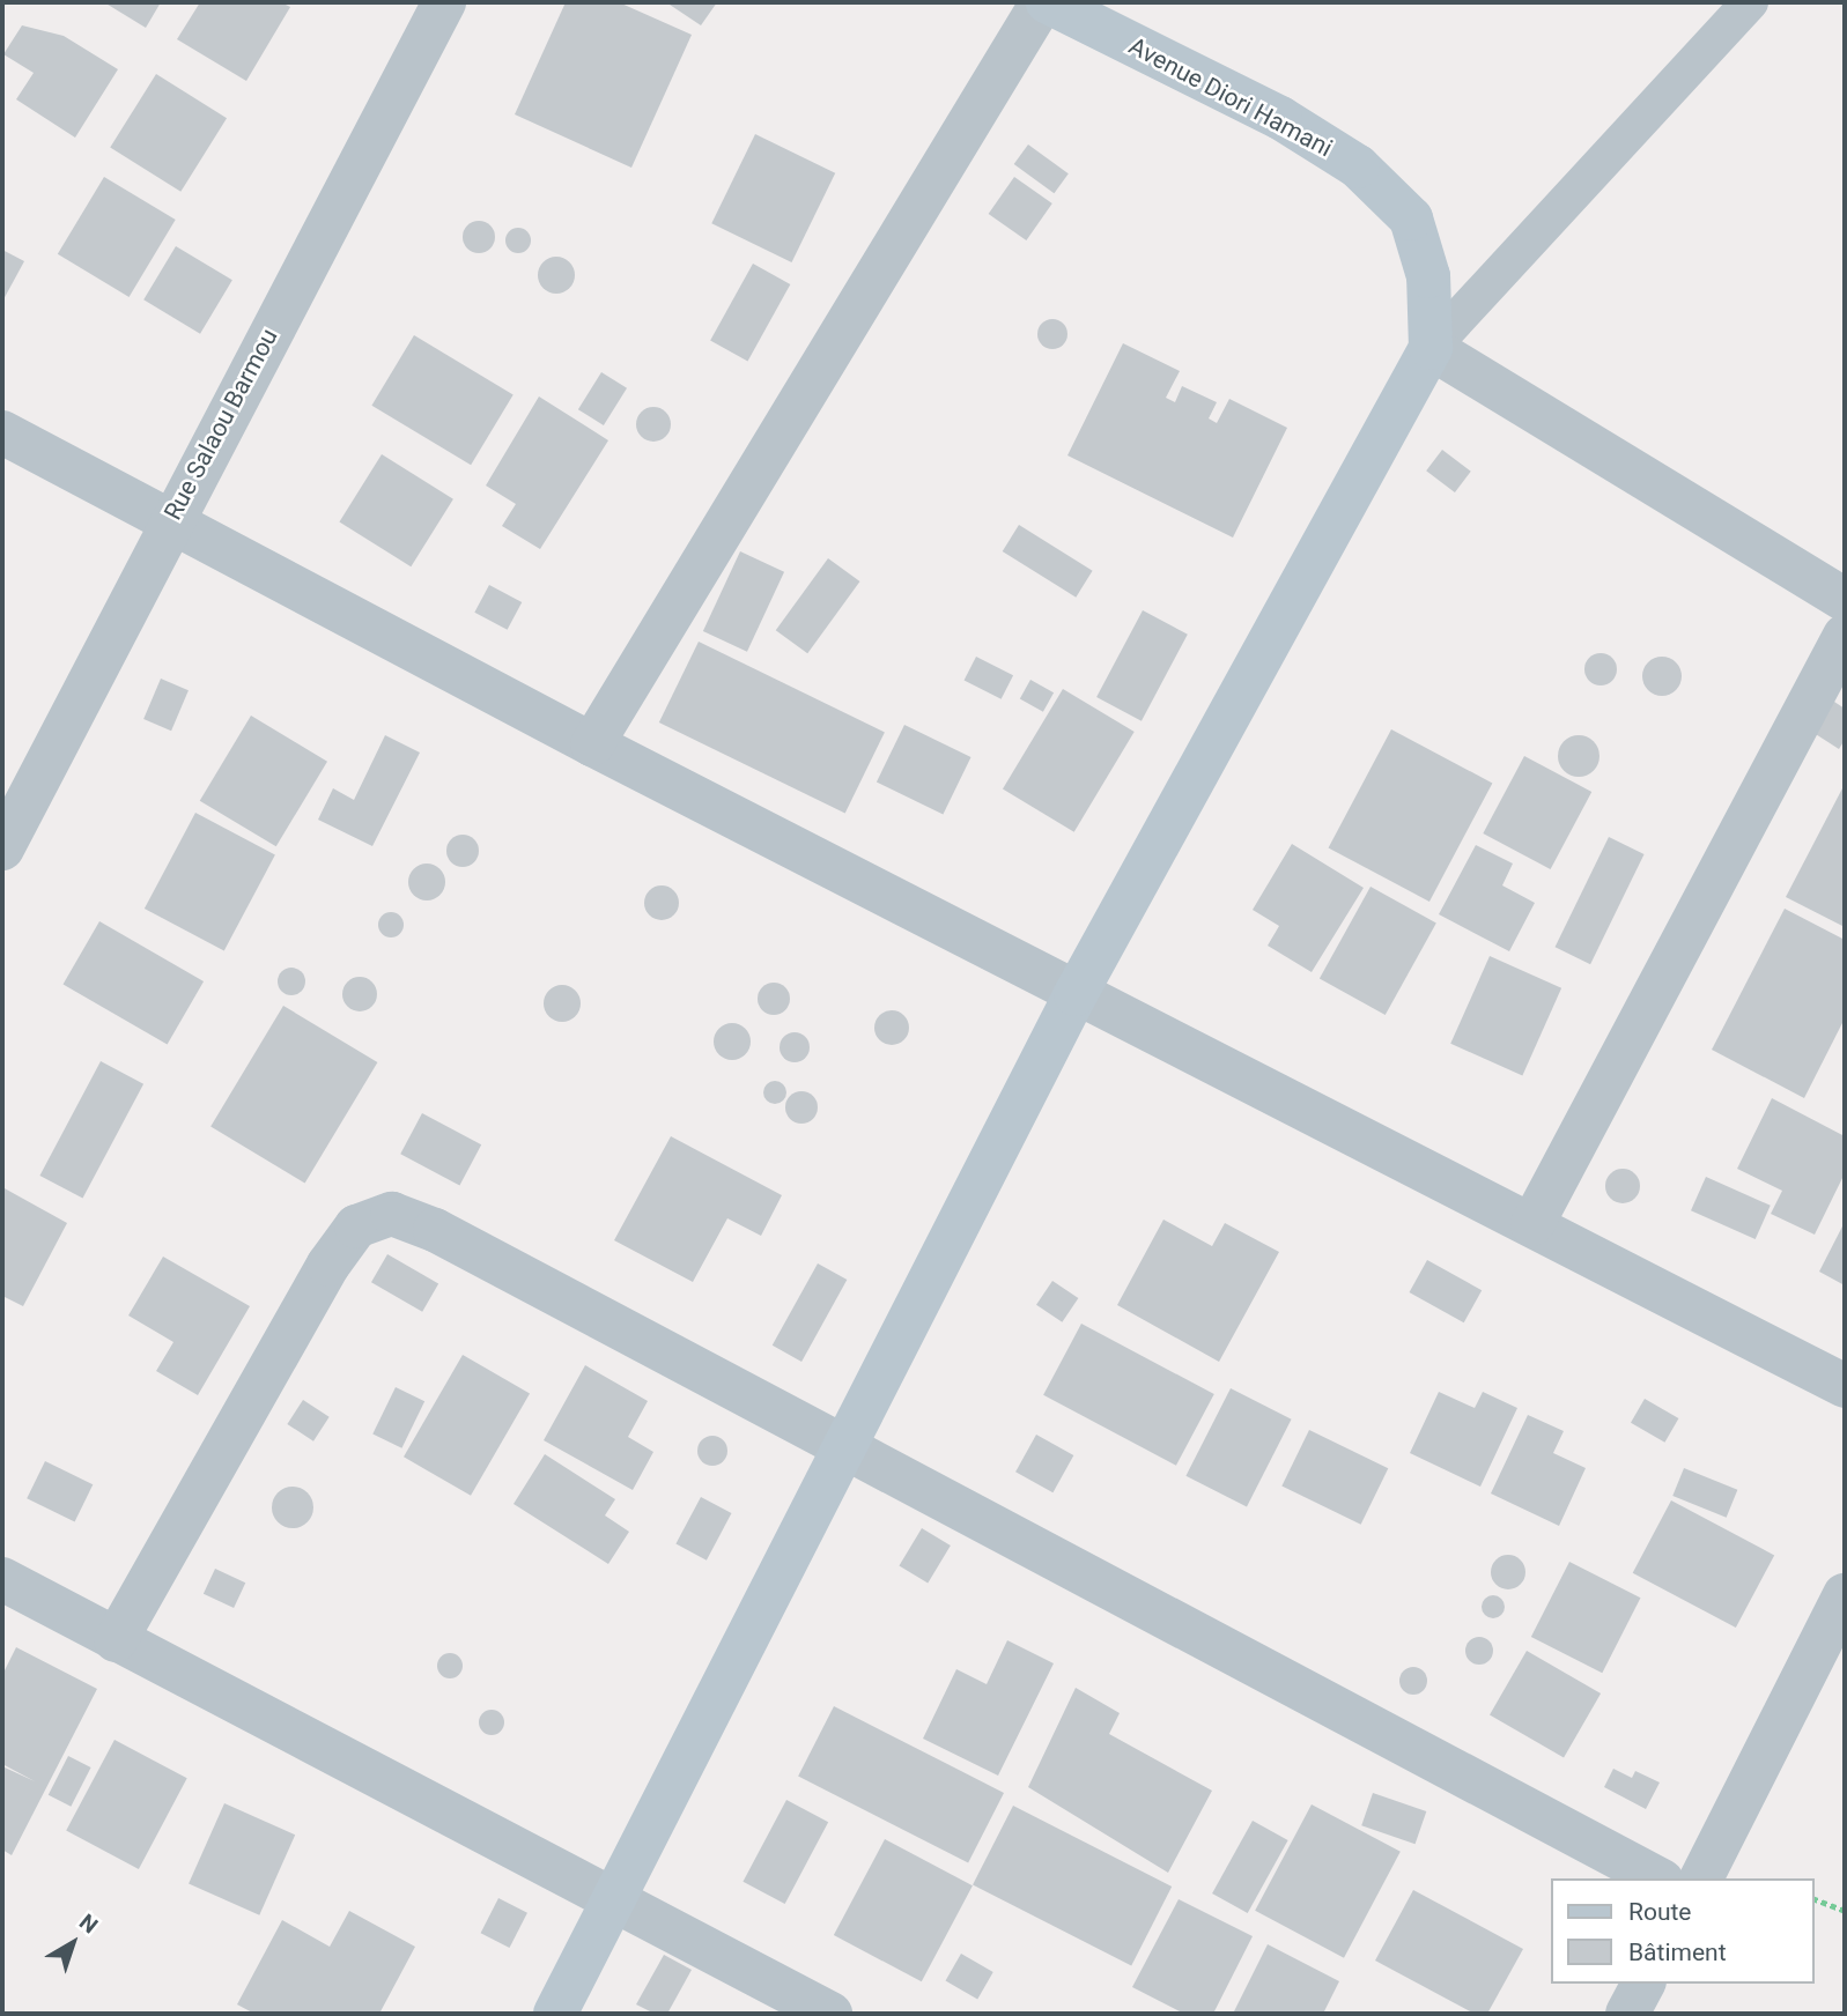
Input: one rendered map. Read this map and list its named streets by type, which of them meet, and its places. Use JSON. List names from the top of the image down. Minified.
{"streets":{"street":["Avenue Diori Hamani","Rue Salaou Barmou"]},"legend":["Route","Bâtiment"],"north":"top right"}
